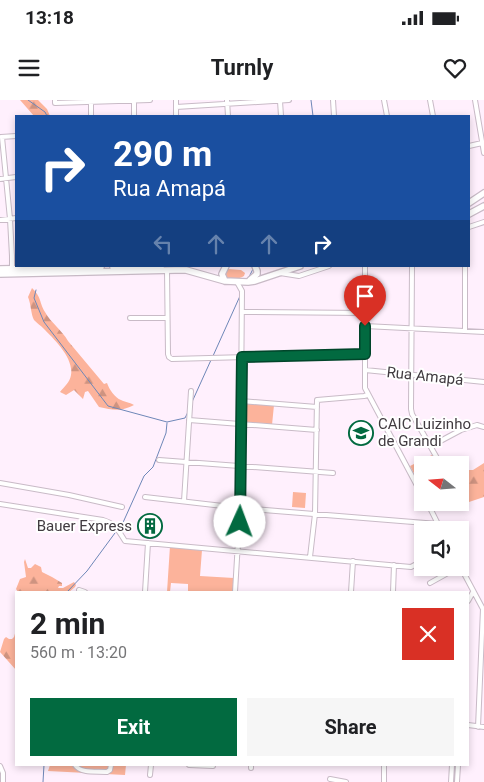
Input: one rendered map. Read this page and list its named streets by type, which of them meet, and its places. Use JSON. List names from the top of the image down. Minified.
{"streets":{"street":["Rua Amapá"]},"places":{"school or university":["CAIC Luizinho de Grandi"],"building":["Bauer Express"]},"north":"left","page":{"status":"13:18","header":"Turnly","turn":["290 m","Rua Amapá"],"heading":["2 min","560 m · 13:20"],"buttons":["Exit","Share"]}}
